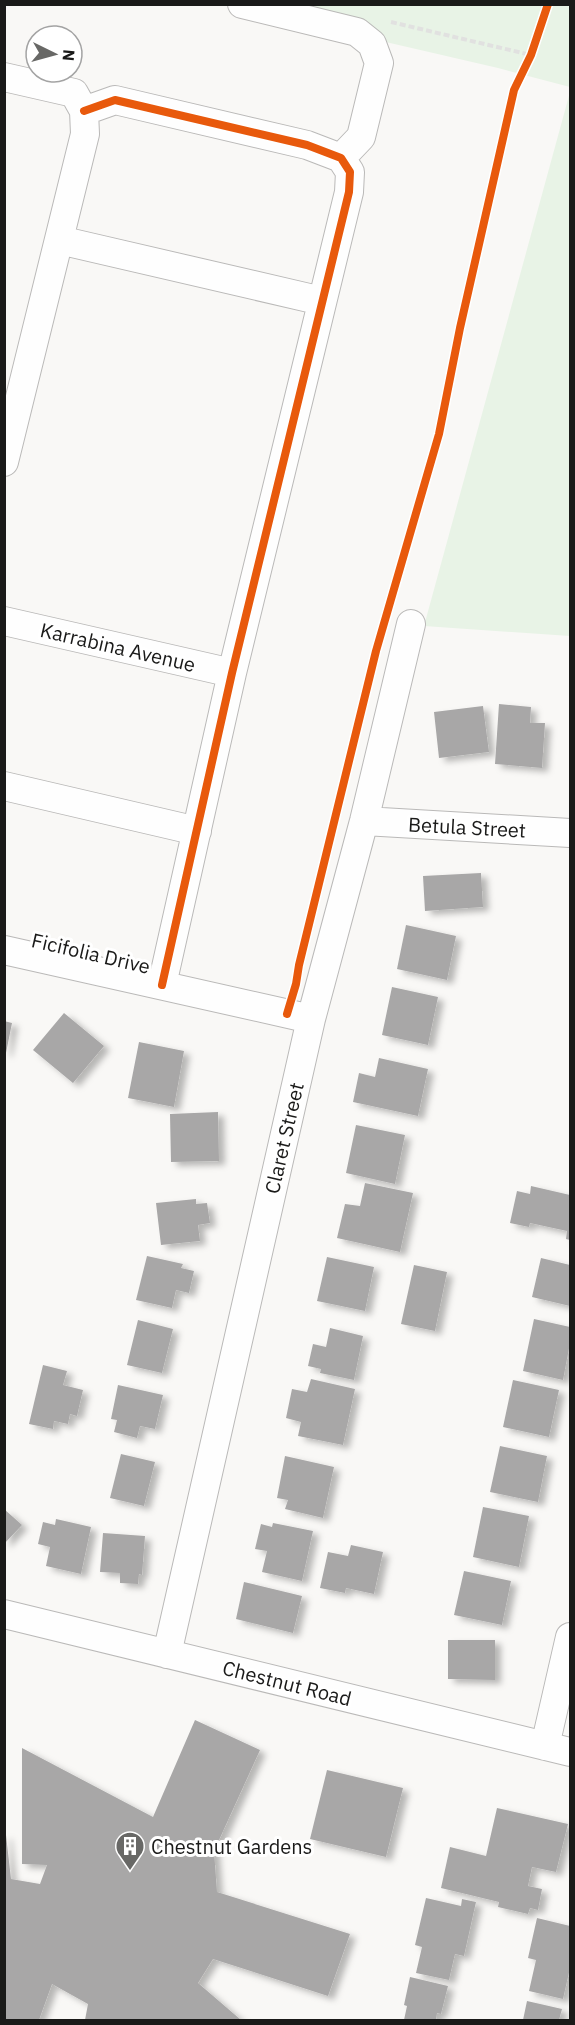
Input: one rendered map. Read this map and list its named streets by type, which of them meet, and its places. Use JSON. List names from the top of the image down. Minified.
{"streets":{"street":["Karrabina Avenue","Betula Street","Ficifolia Drive","Claret Street","Chestnut Road"]},"crossings":[["Betula Street","Claret Street"],["Ficifolia Drive","Claret Street"],["Claret Street","Chestnut Road"]],"places":{"building":["Chestnut Gardens"]},"north":"right"}
